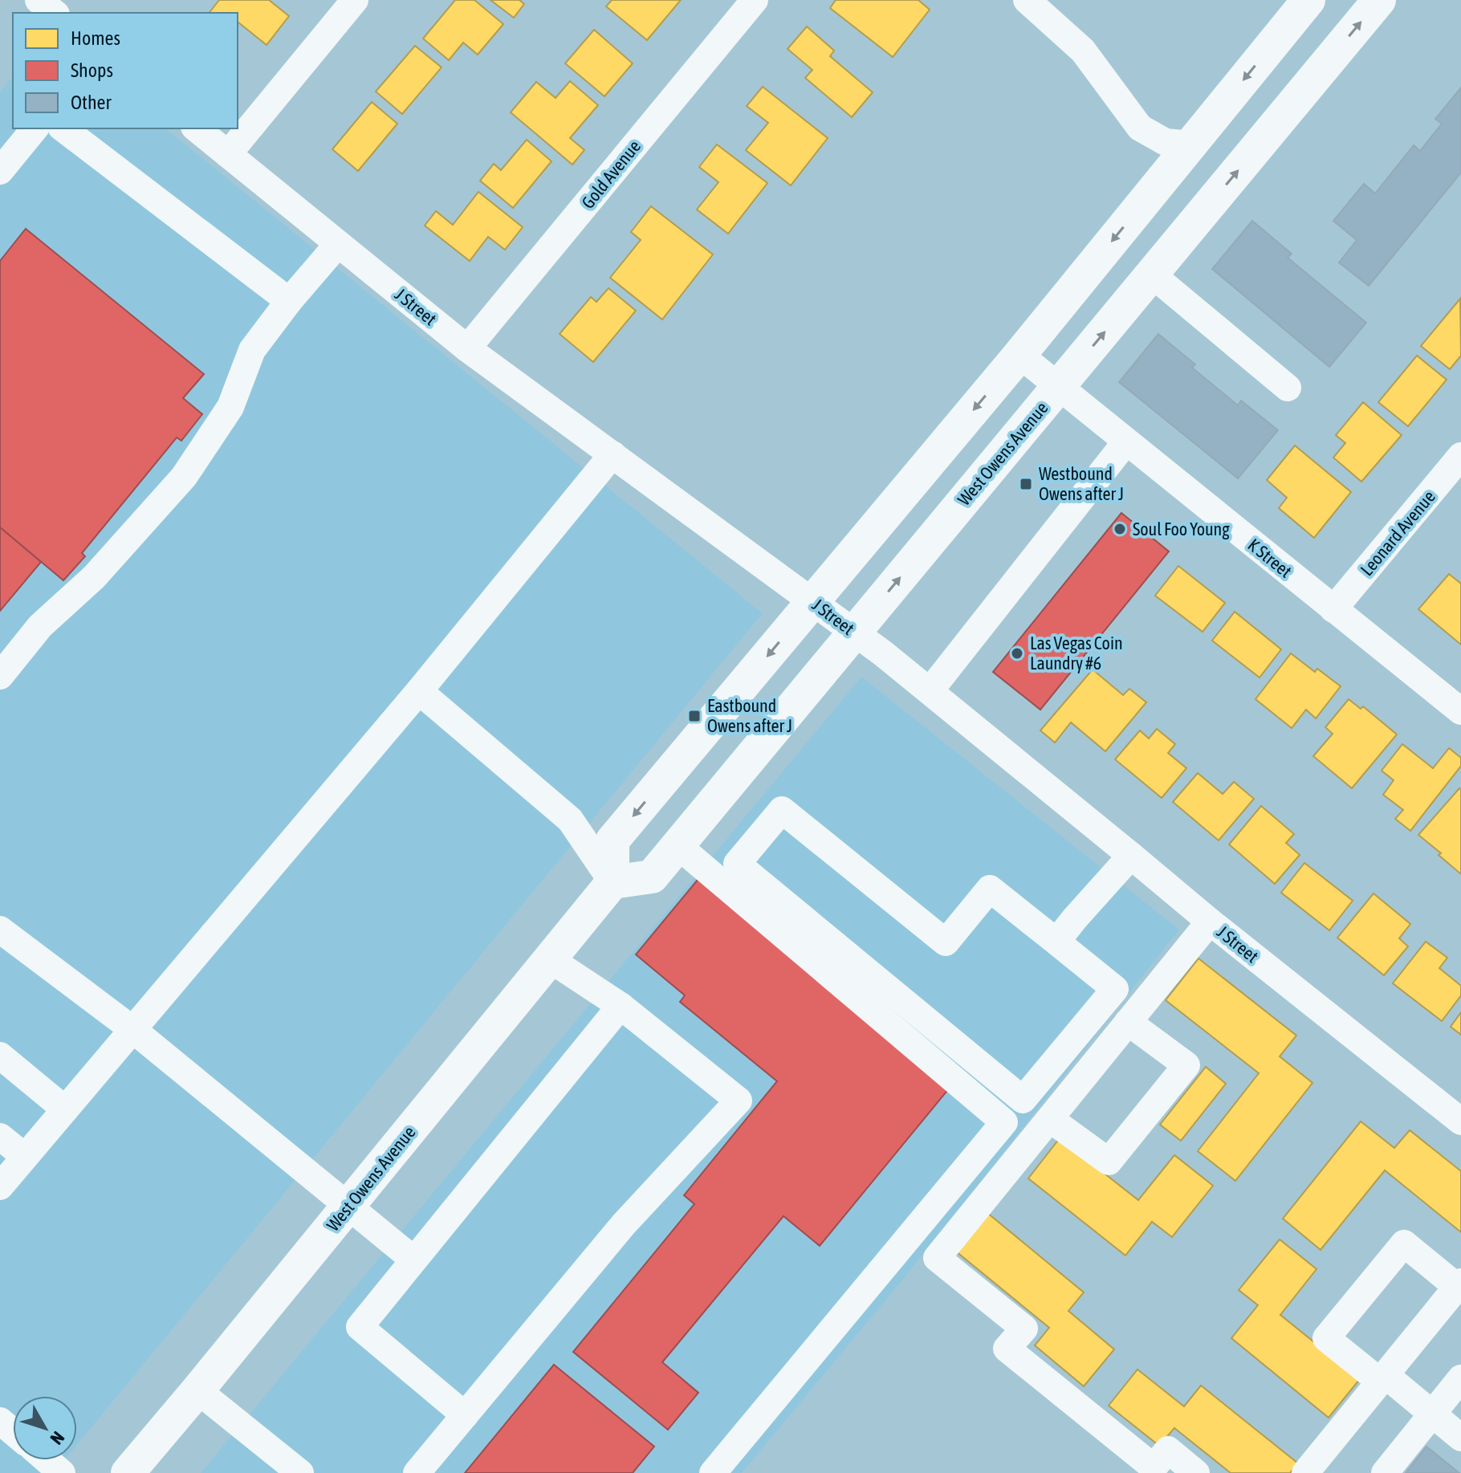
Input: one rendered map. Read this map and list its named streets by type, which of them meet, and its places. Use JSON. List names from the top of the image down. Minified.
{"streets":{"main road":["West Owens Avenue"],"street":["Gold Avenue","J Street","Leonard Avenue","K Street"]},"crossings":[["Gold Avenue","J Street"],["J Street","West Owens Avenue"],["West Owens Avenue","K Street"],["Leonard Avenue","K Street"]],"places":{"transit":["Westbound Owens after J","Eastbound Owens after J"],"other":["Soul Foo Young","Las Vegas Coin Laundry #6"]},"legend":["Homes","Shops","Other"],"north":"bottom right"}
